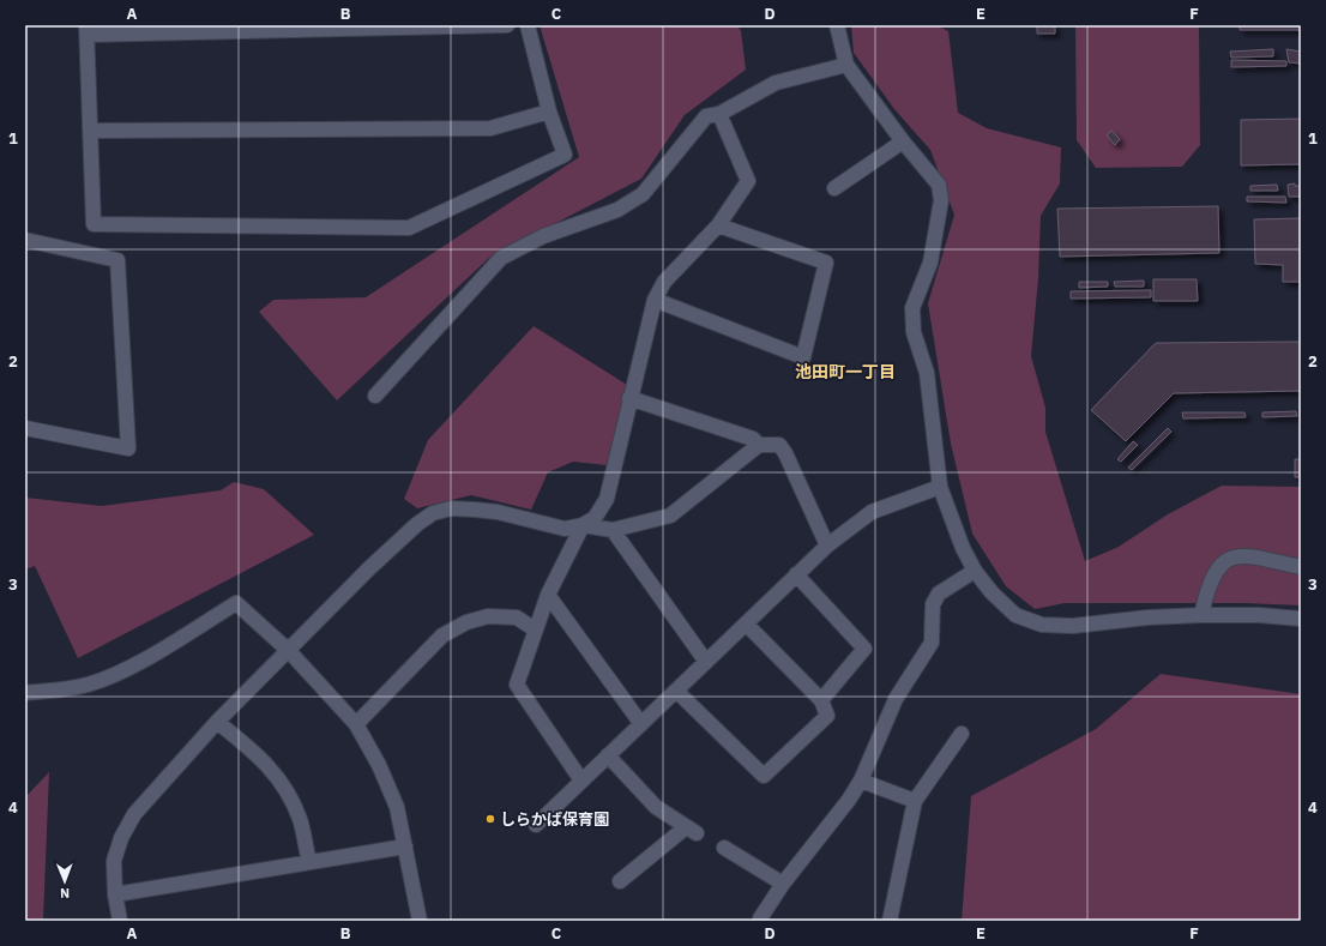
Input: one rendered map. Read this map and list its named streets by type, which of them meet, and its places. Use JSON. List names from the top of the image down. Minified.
{"districts":["池田町一丁目"],"places":["しらかば保育園"],"north":"bottom","grid":{"columns":["A","B","C","D","E","F"],"rows":["1","2","3","4"]}}
